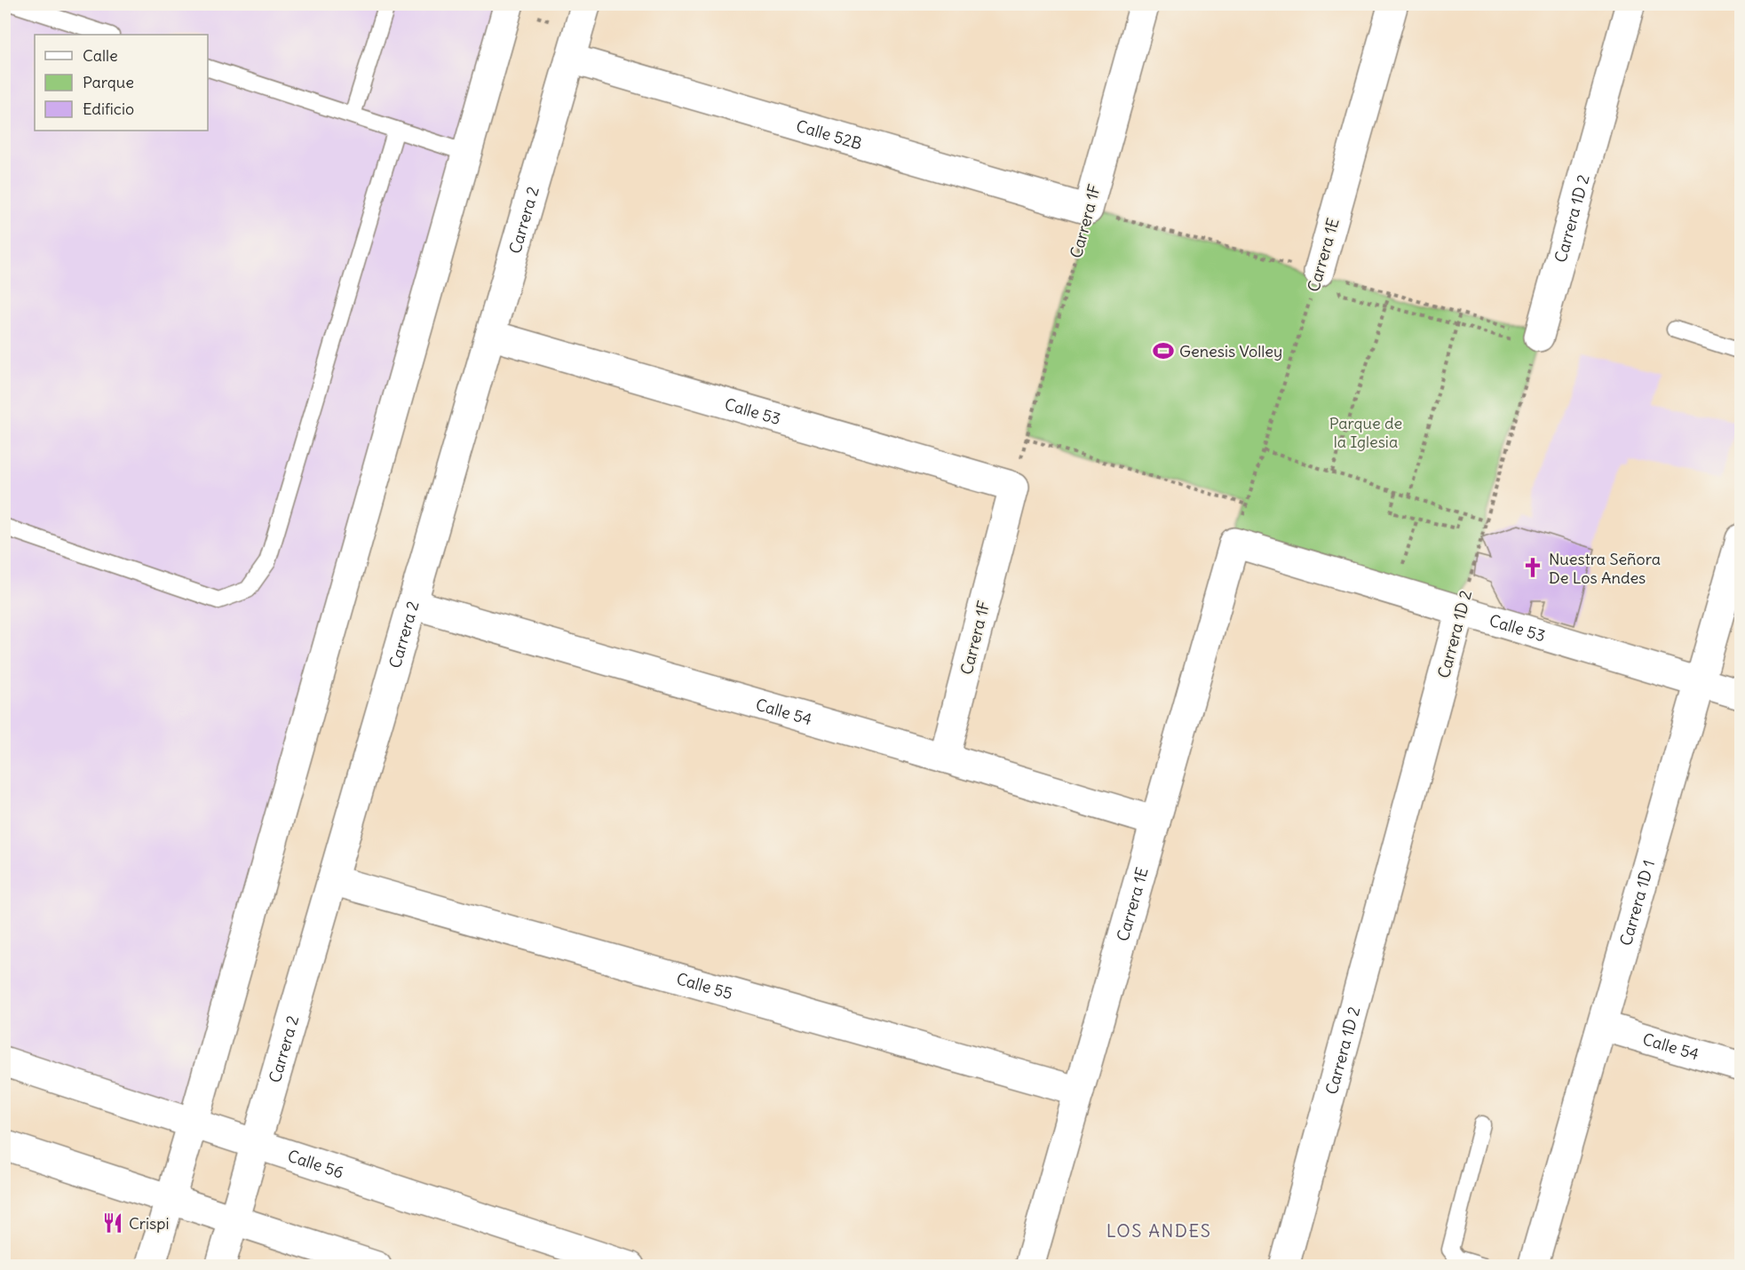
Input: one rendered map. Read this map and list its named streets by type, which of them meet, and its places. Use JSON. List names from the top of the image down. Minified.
{"streets":{"street":["Calle 52B","Carrera 1D 2","Carrera 2","Carrera 1F","Carrera 1E","Calle 53","Calle 54","Carrera 1D 1","Calle 55","Calle 56"]},"crossings":[["Calle 52B","Carrera 2"],["Calle 52B","Carrera 1F"],["Carrera 1D 2","Calle 53"],["Carrera 2","Calle 53"],["Carrera 2","Calle 54"],["Carrera 2","Calle 55"],["Carrera 2","Calle 56"],["Carrera 1F","Carrera 1E"],["Carrera 1F","Calle 53"],["Carrera 1F","Calle 54"],["Carrera 1E","Calle 53"],["Carrera 1E","Calle 54"],["Carrera 1E","Calle 55"],["Calle 53","Carrera 1D 1"],["Calle 54","Carrera 1D 1"]],"districts":["LOS ANDES"],"parks":["Parque de la Iglesia"],"places":{"sports":["Genesis Volley"],"church":["Nuestra Señora De Los Andes"],"restaurant":["Crispi"]},"legend":["Calle","Parque","Edificio"]}
